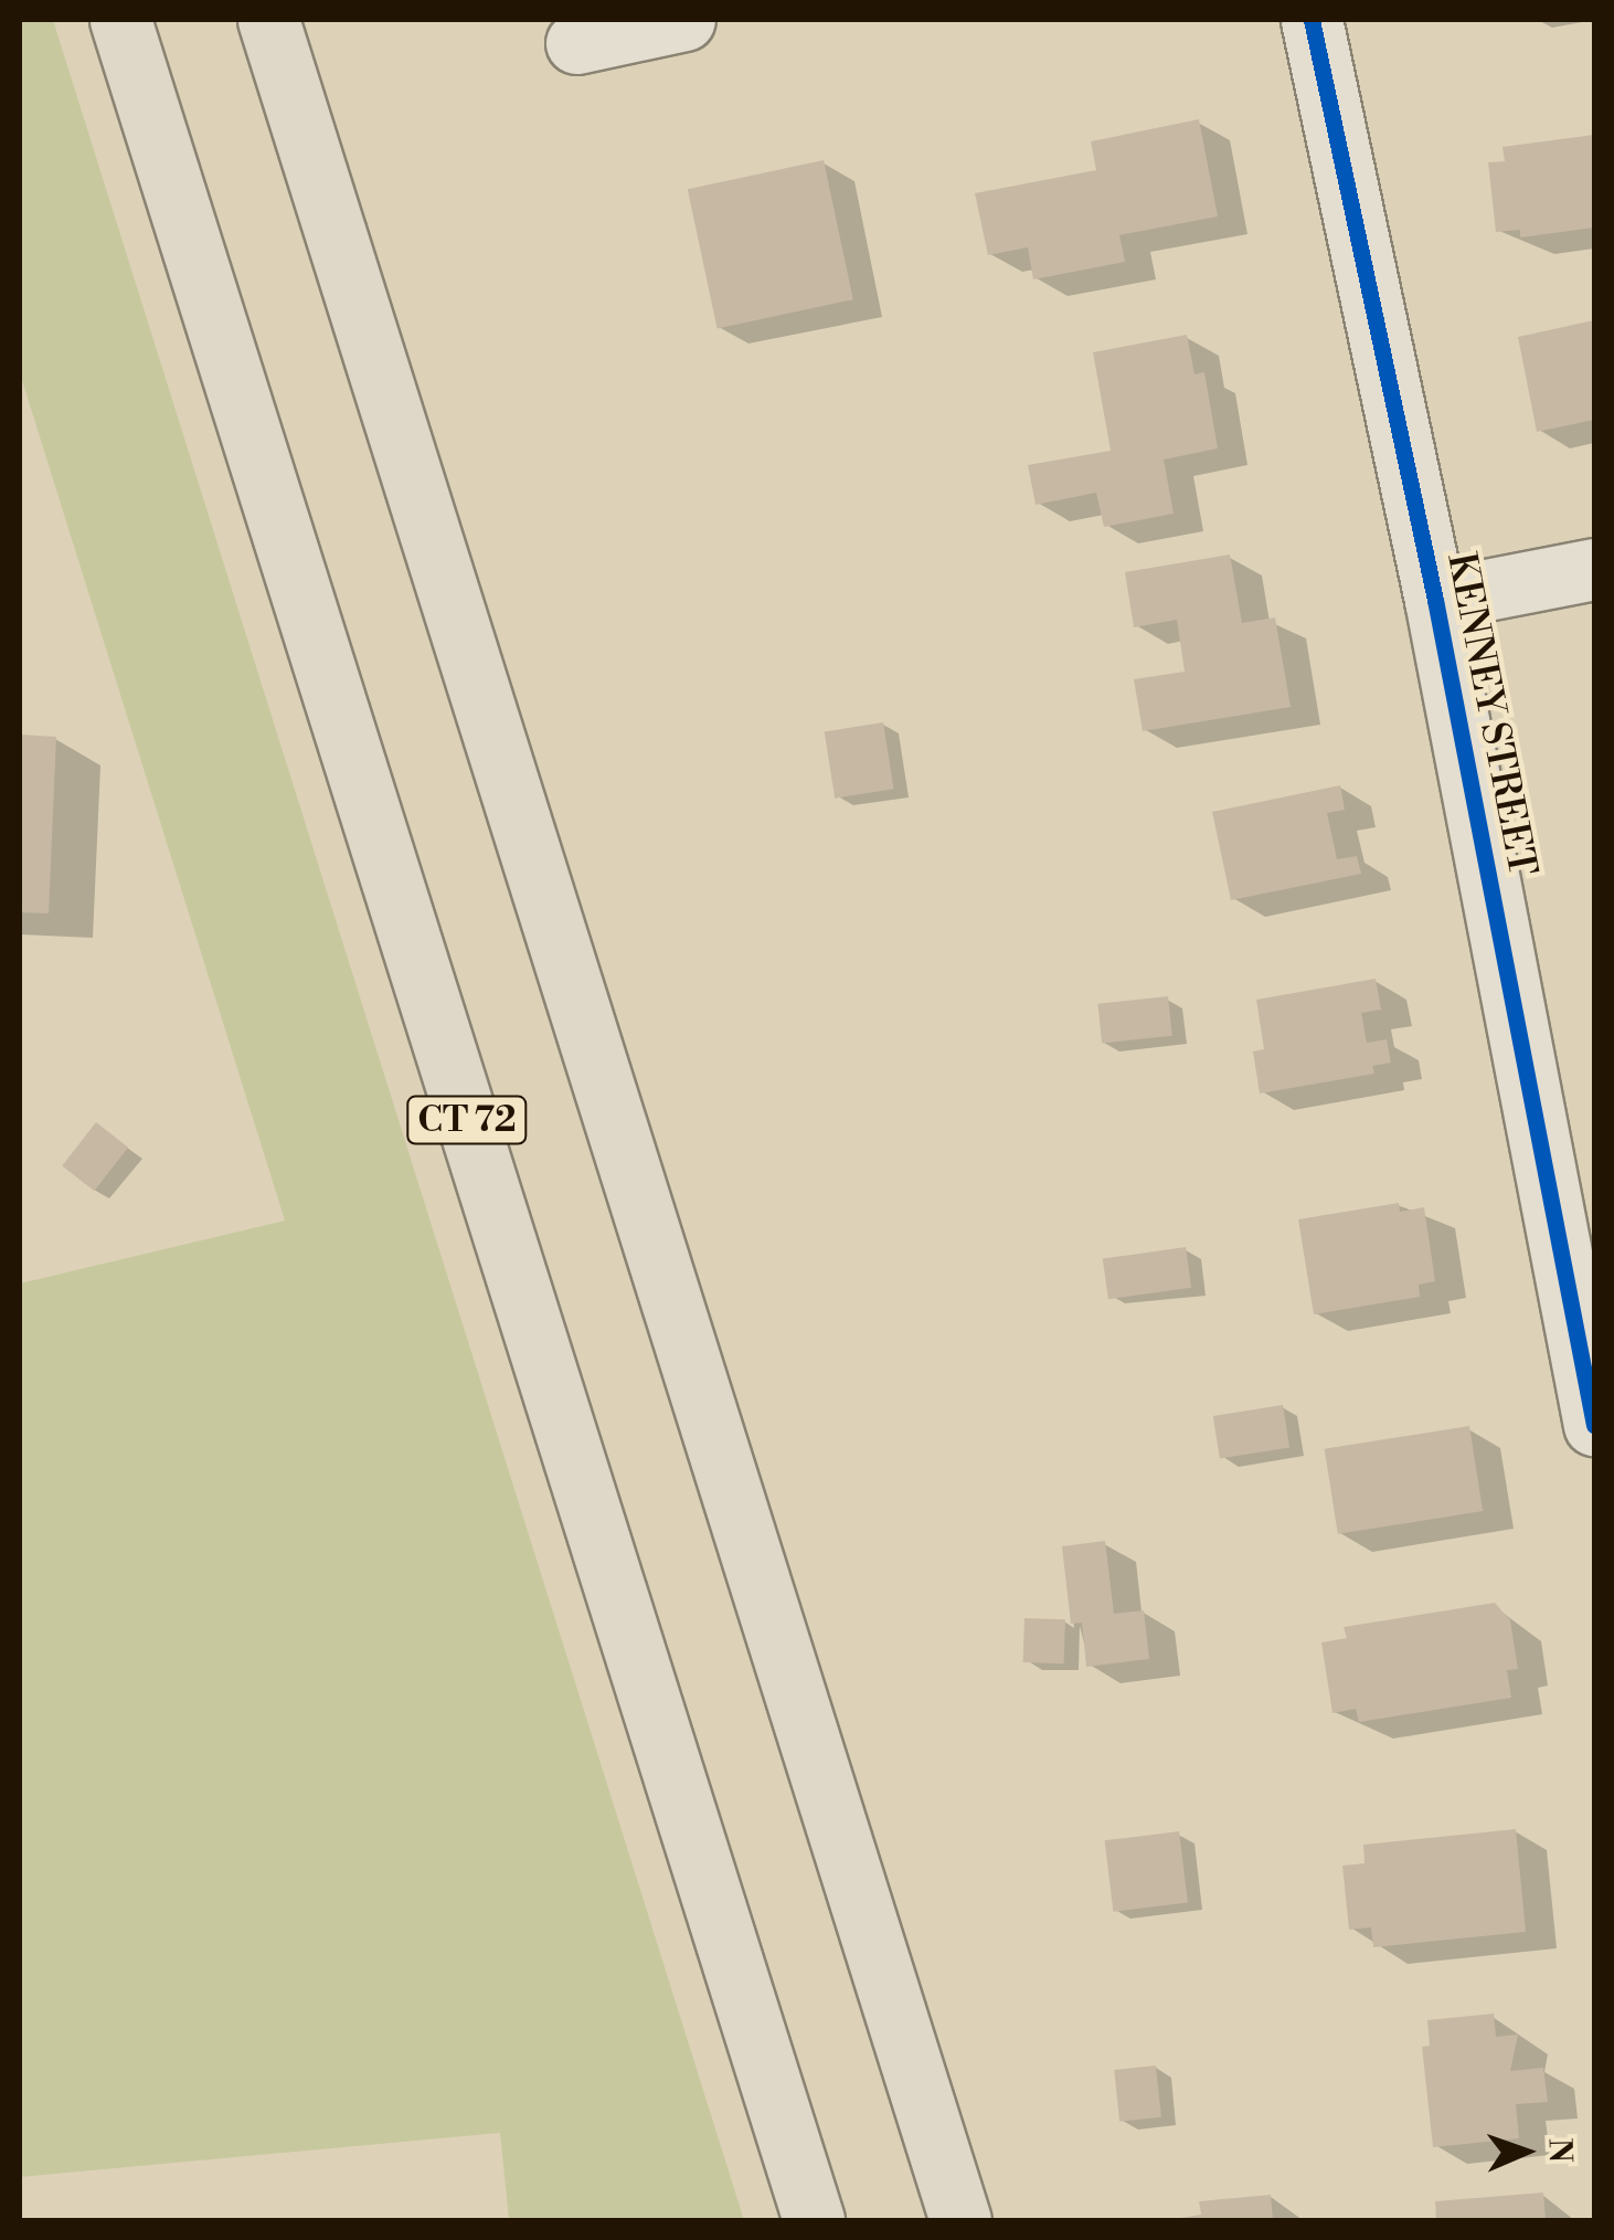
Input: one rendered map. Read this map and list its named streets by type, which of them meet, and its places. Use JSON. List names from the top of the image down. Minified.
{"streets":{"highway":["CT 72"],"street":["KENNEY STREET"]},"north":"right"}
